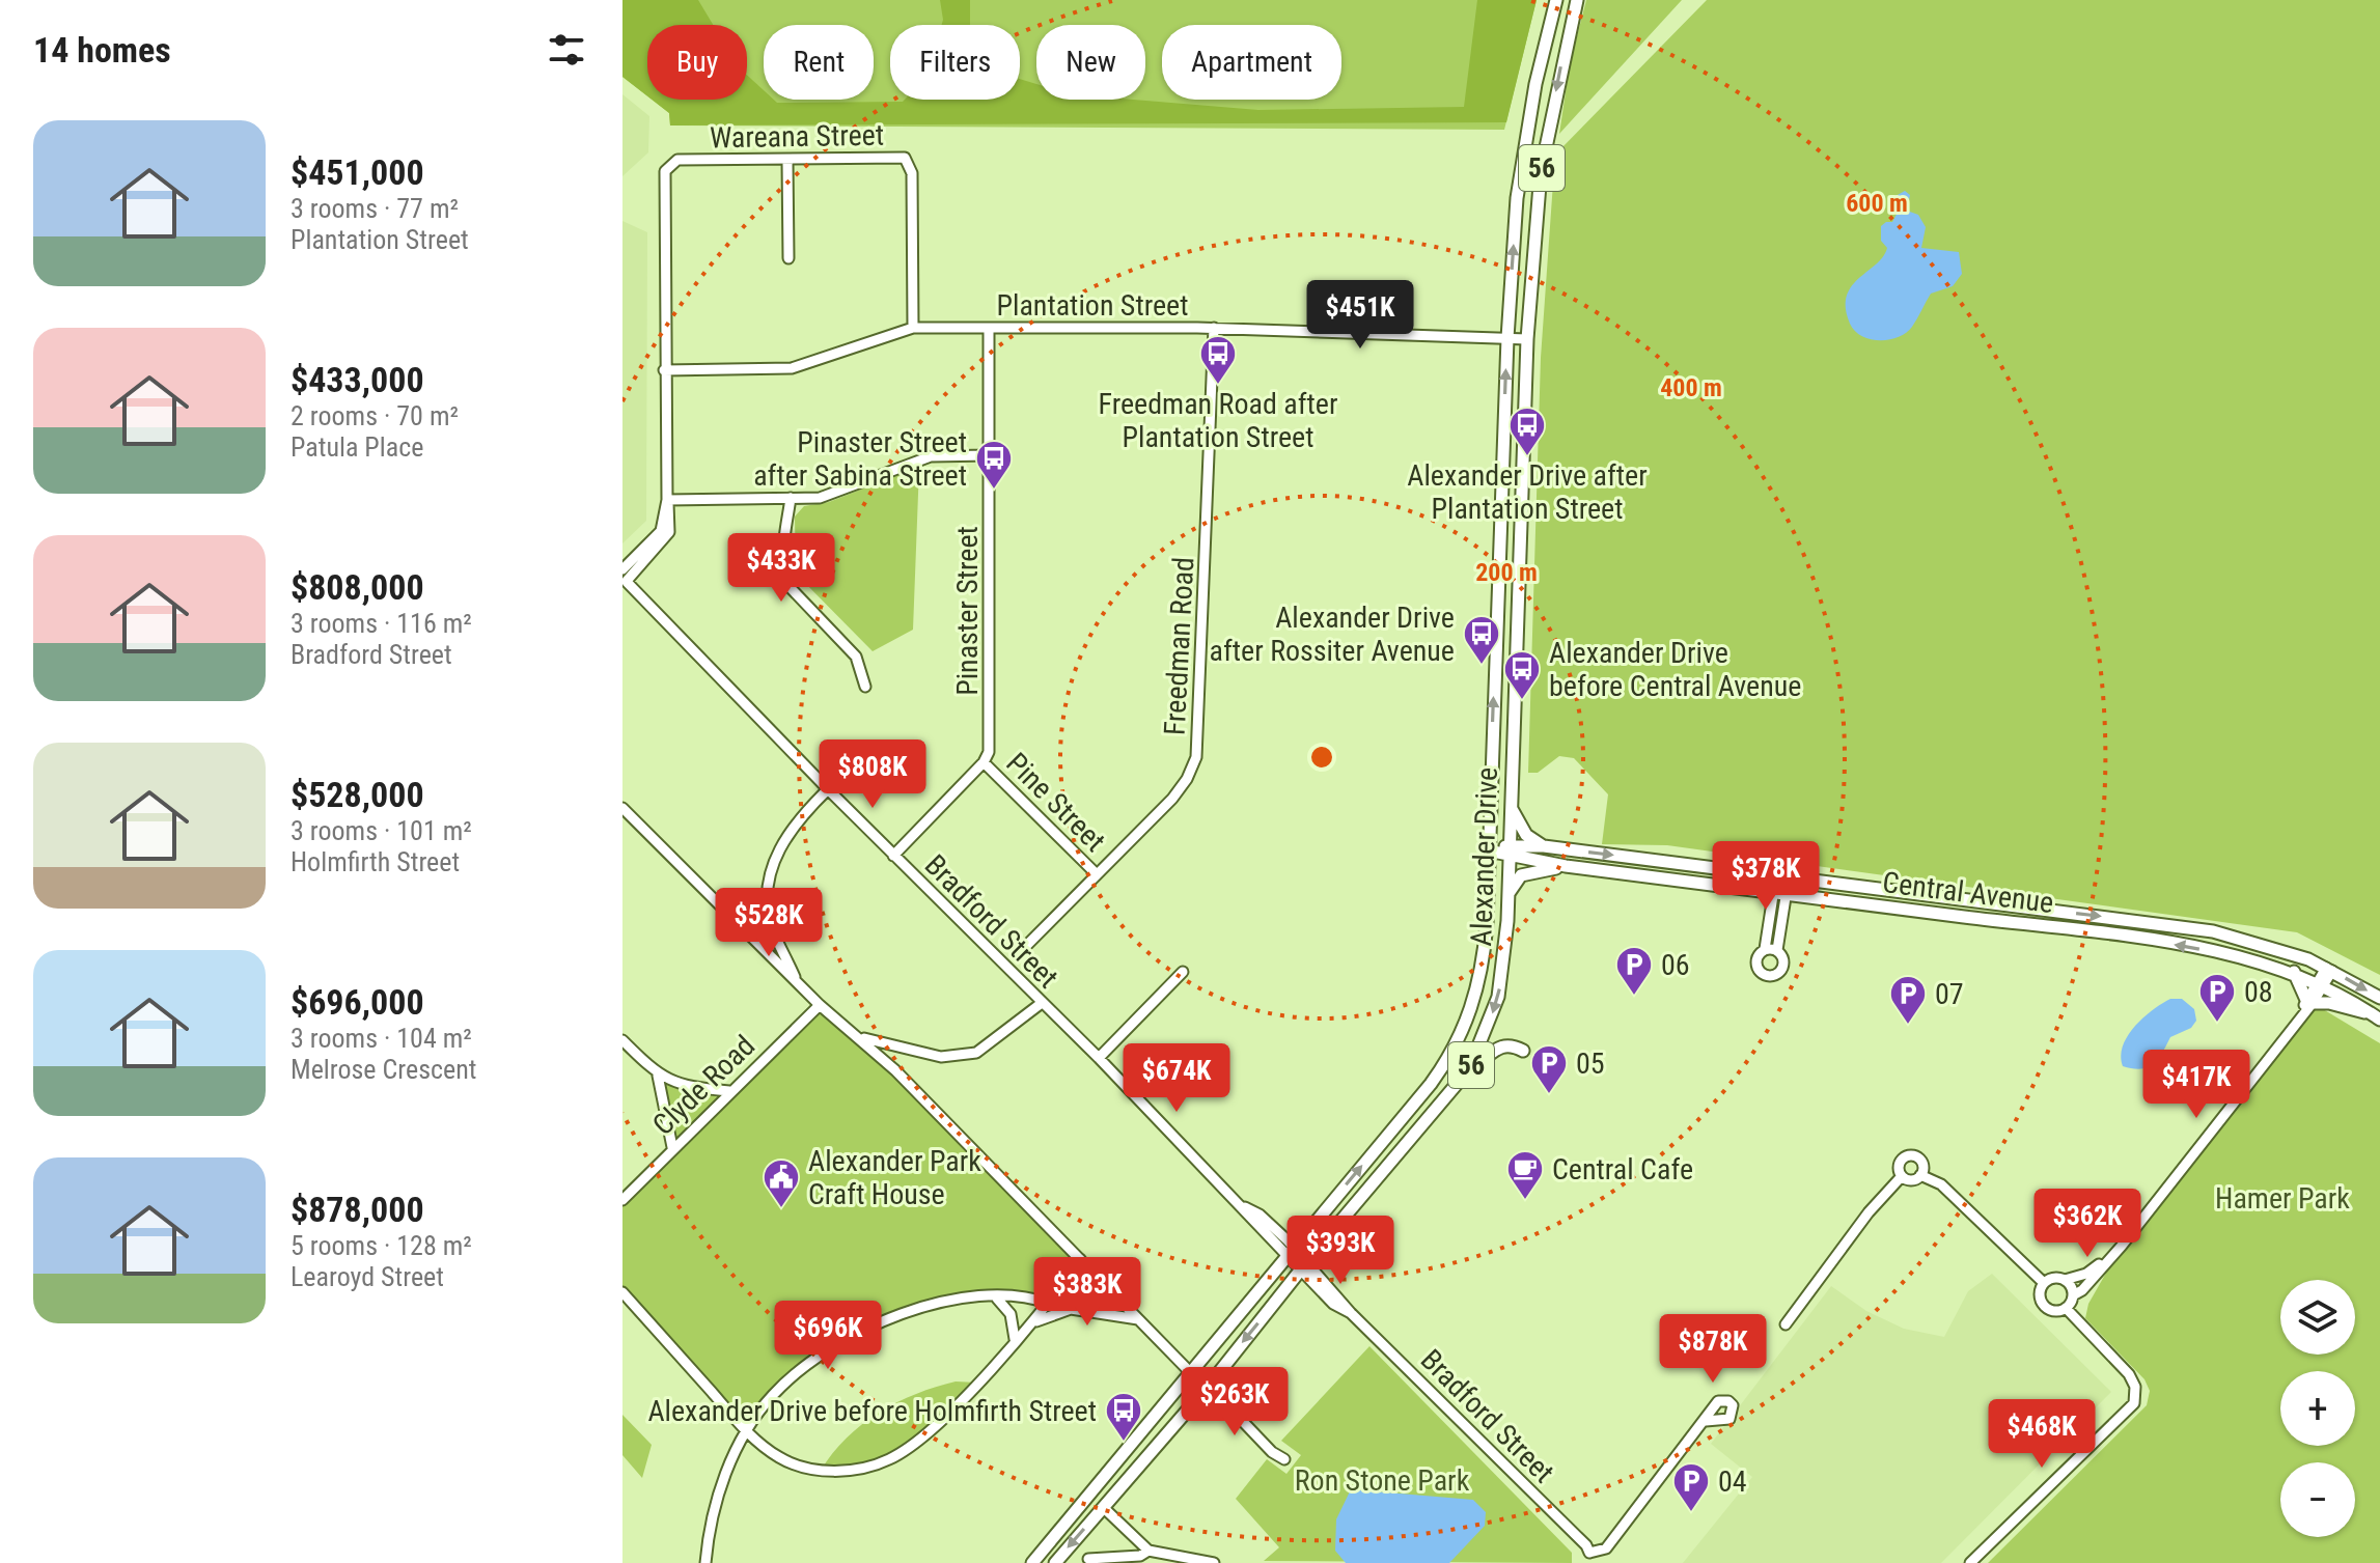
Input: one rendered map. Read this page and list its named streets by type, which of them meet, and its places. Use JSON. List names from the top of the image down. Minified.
{"streets":{"main road":["56","Alexander Drive","Central Avenue"],"street":["Wareana Street","Plantation Street","Pinaster Street","Freedman Road","Pine Street","Bradford Street","Clyde Road"]},"crossings":[["Wareana Street","Plantation Street"],["Plantation Street","Pinaster Street"],["Plantation Street","Freedman Road"],["Plantation Street","Alexander Drive"],["Pinaster Street","Pine Street"],["Freedman Road","Pine Street"],["Alexander Drive","Central Avenue"],["Alexander Drive","Bradford Street"]],"parks":["Hamer Park","Ron Stone Park"],"places":{"bus stop":["Freedman Road after Plantation Street","Alexander Drive after Plantation Street","Pinaster Street after Sabina Street","Alexander Drive after Rossiter Avenue","Alexander Drive before Central Avenue","Alexander Drive before Holmfirth Street"],"parking":["06","08","07","05","04"],"cafe":["Central Cafe"],"public building":["Alexander Park Craft House"]},"page":{"heading":"14 homes","chip":["Buy","Rent","Filters","New","Apartment"],"list":[{"name":"$451,000","note":"3 rooms · 77 m² · Plantation Street"},{"name":"$433,000","note":"2 rooms · 70 m² · Patula Place"},{"name":"$808,000","note":"3 rooms · 116 m² · Bradford Street"},{"name":"$528,000","note":"3 rooms · 101 m² · Holmfirth Street"},{"name":"$696,000","note":"3 rooms · 104 m² · Melrose Crescent"},{"name":"$878,000","note":"5 rooms · 128 m² · Learoyd Street"}],"price":["$451K","$433K","$808K","$378K","$528K","$674K","$417K","$362K","$393K","$383K","$696K","$878K","$263K","$468K"],"map_buttons":["+","−"]},"rings":["600 m","400 m","200 m"]}
